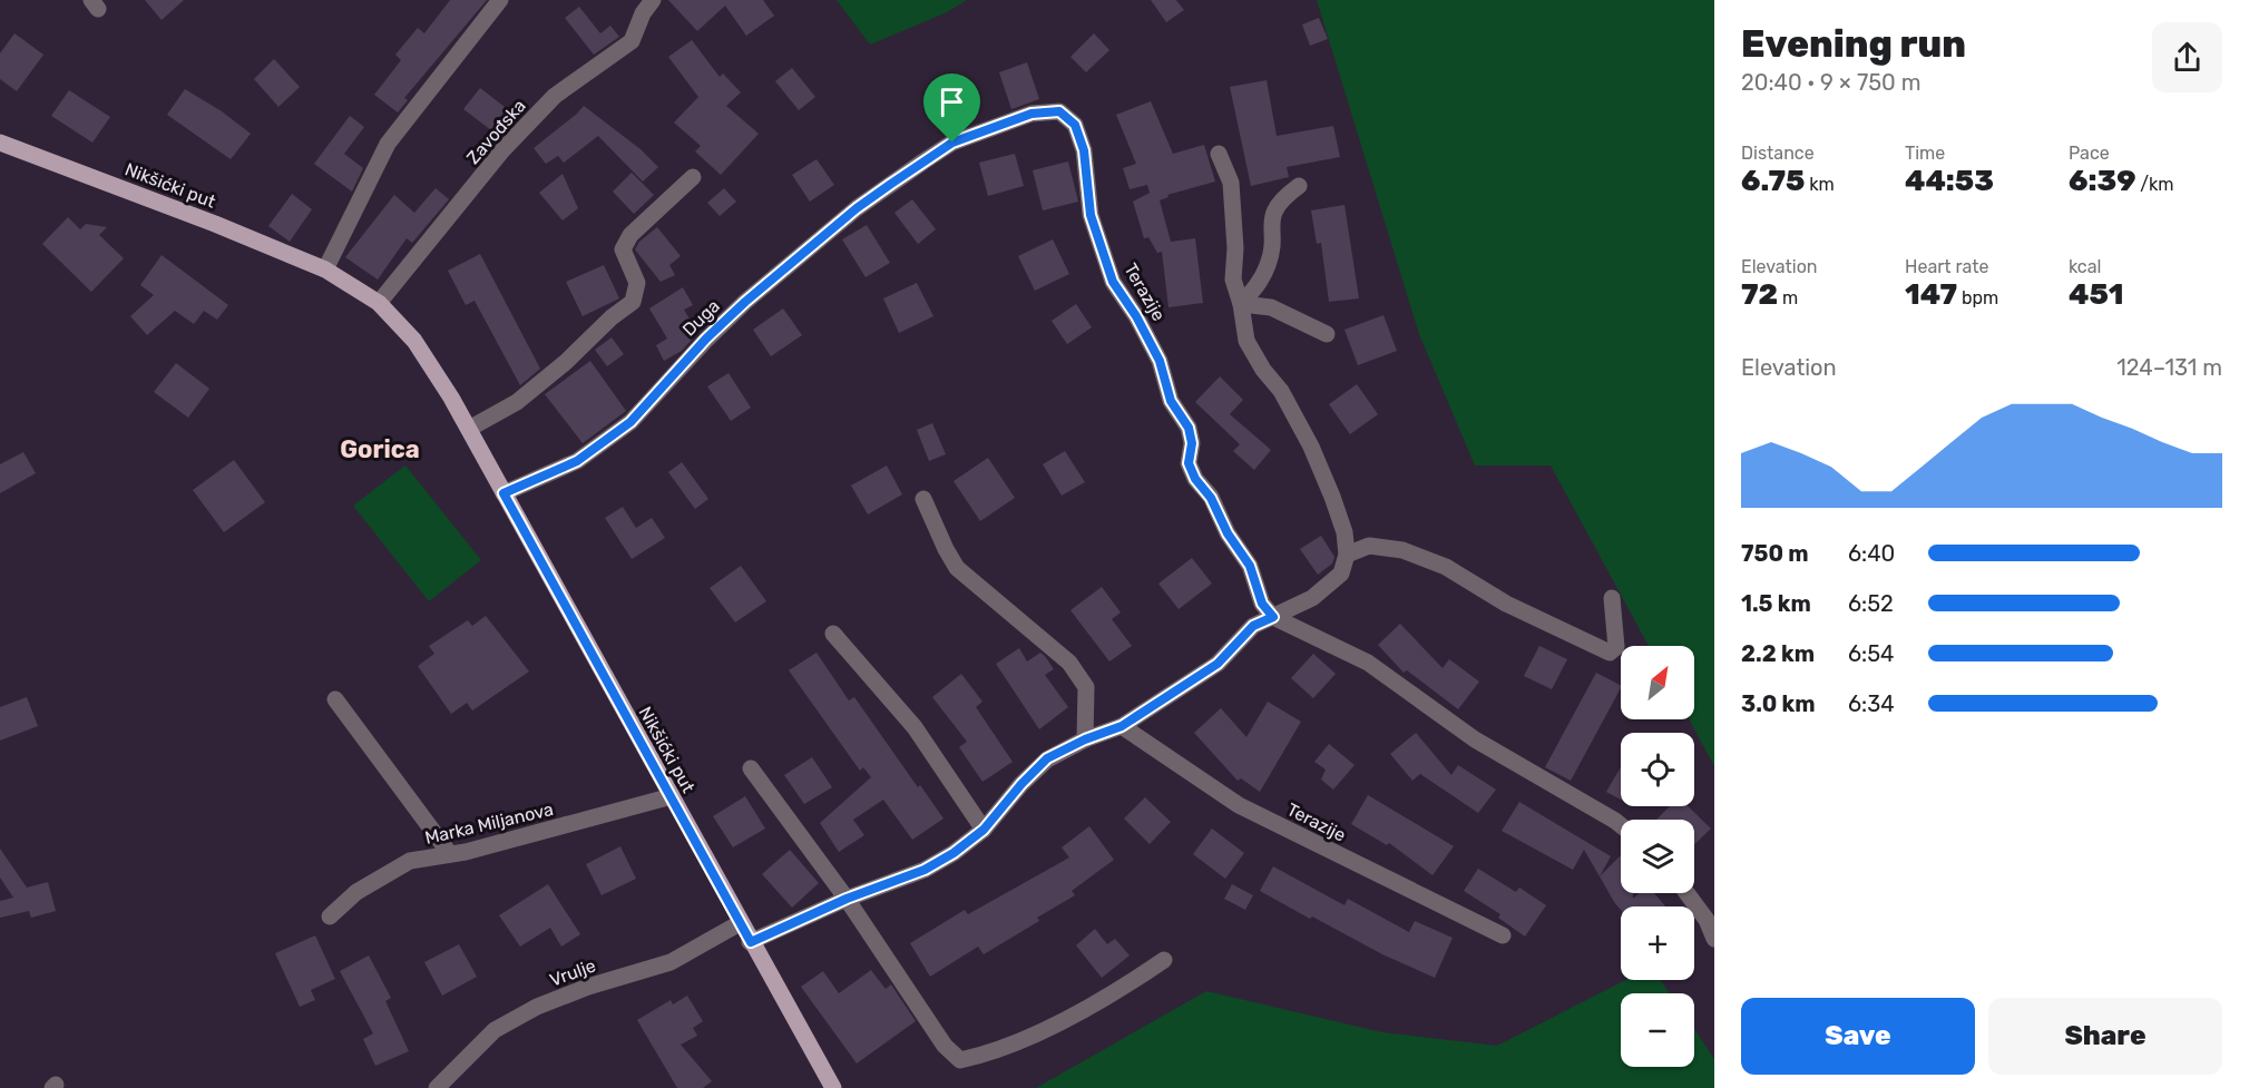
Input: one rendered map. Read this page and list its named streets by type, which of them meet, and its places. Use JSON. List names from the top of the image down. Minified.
{"streets":{"main road":["Nikšićki put"],"street":["Zavođska","Terazije","Duga","Marka Miljanova","Vrulje"]},"crossings":[["Zavođska","Nikšićki put"],["Nikšićki put","Duga"],["Nikšićki put","Marka Miljanova"],["Nikšićki put","Vrulje"],["Terazije","Duga"]],"districts":["Gorica"],"north":"top right","page":{"heading":["Evening run","20:40 · 9 × 750 m"],"stats":[["Distance","6.75 km"],["Time","44:53"],["Pace","6:39 /km"],["Elevation","72 m"],["Heart rate","147 bpm"],["kcal","451"]],"chart":["Elevation","124–131 m"],"list":[{"name":"750 m","note":"6:40"},{"name":"1.5 km","note":"6:52"},{"name":"2.2 km","note":"6:54"},{"name":"3.0 km","note":"6:34"}],"map_buttons":["+","−"],"buttons":["Save","Share"]}}
